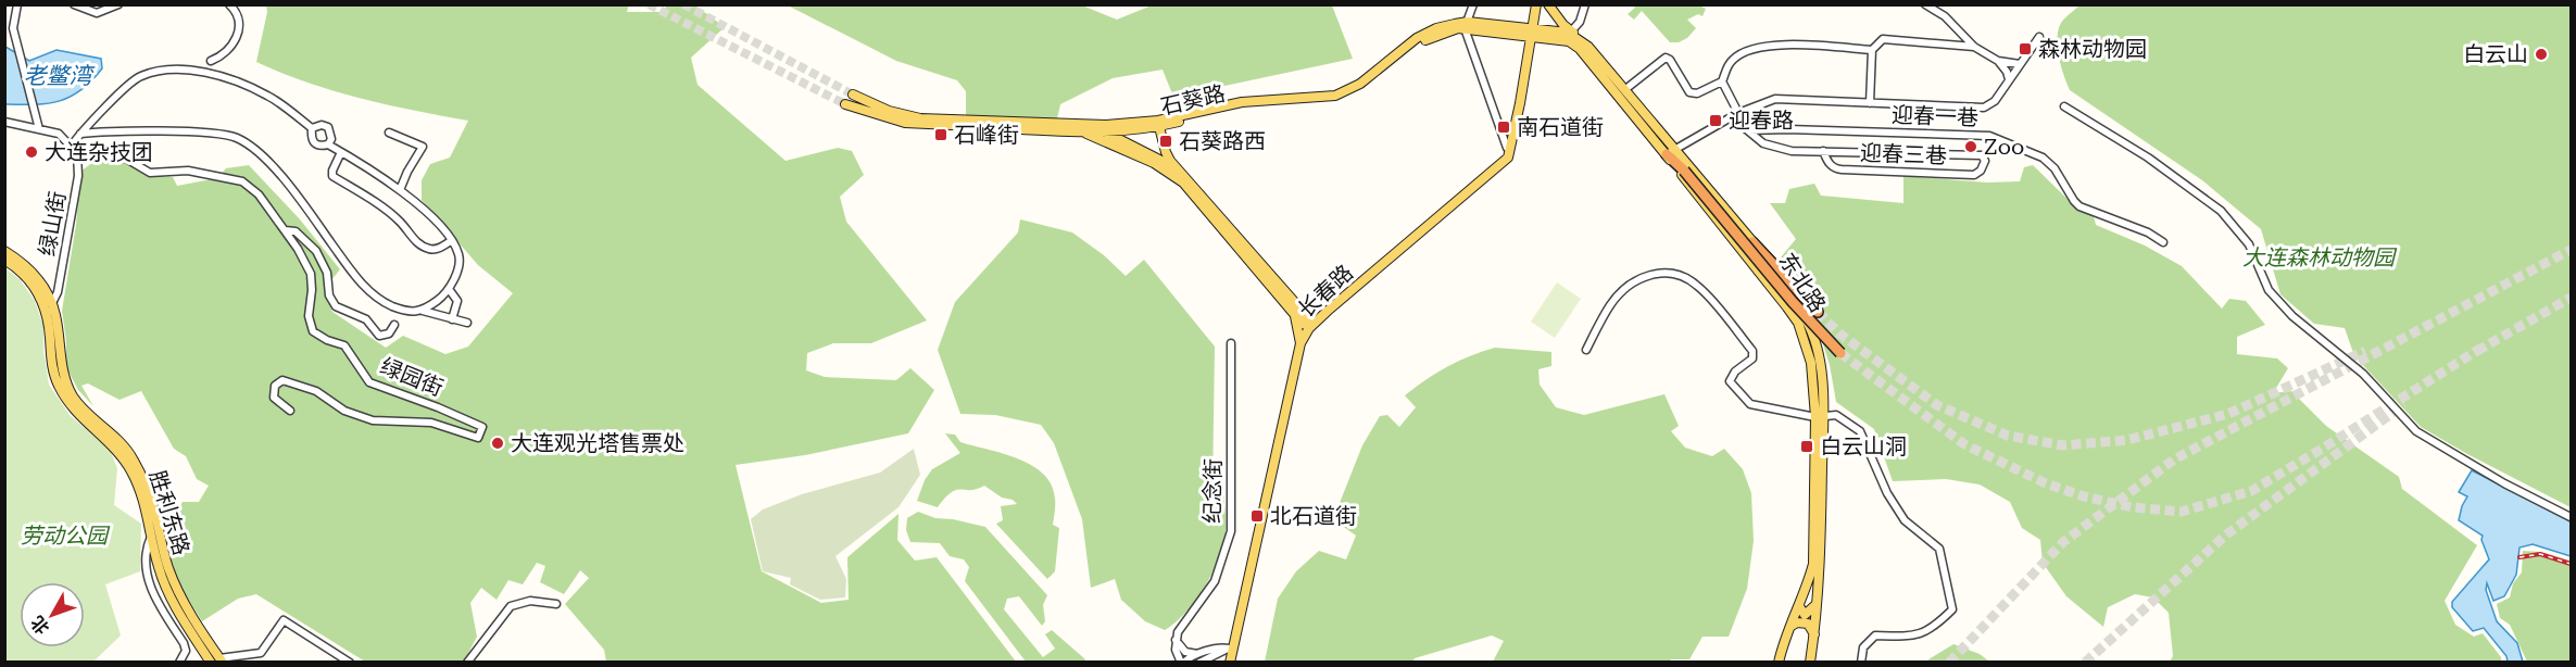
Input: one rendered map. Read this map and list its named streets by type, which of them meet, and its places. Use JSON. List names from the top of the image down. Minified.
{"streets":{"main road":["石葵路","东北路","长春路","胜利东路"],"street":["迎春一巷","迎春三巷","绿山街","绿园街","纪念街"]},"crossings":[["石葵路","东北路"],["石葵路","长春路"],["绿山街","绿园街"],["绿山街","胜利东路"],["东北路","长春路"]],"water":["老鳖湾"],"parks":["大连森林动物园","劳动公园"],"places":{"transit":["森林动物园","迎春路","南石道街","石峰街","石葵路西","白云山洞","北石道街"],"other":["白云山","Zoo","大连杂技团","大连观光塔售票处"]},"north":"bottom left"}
